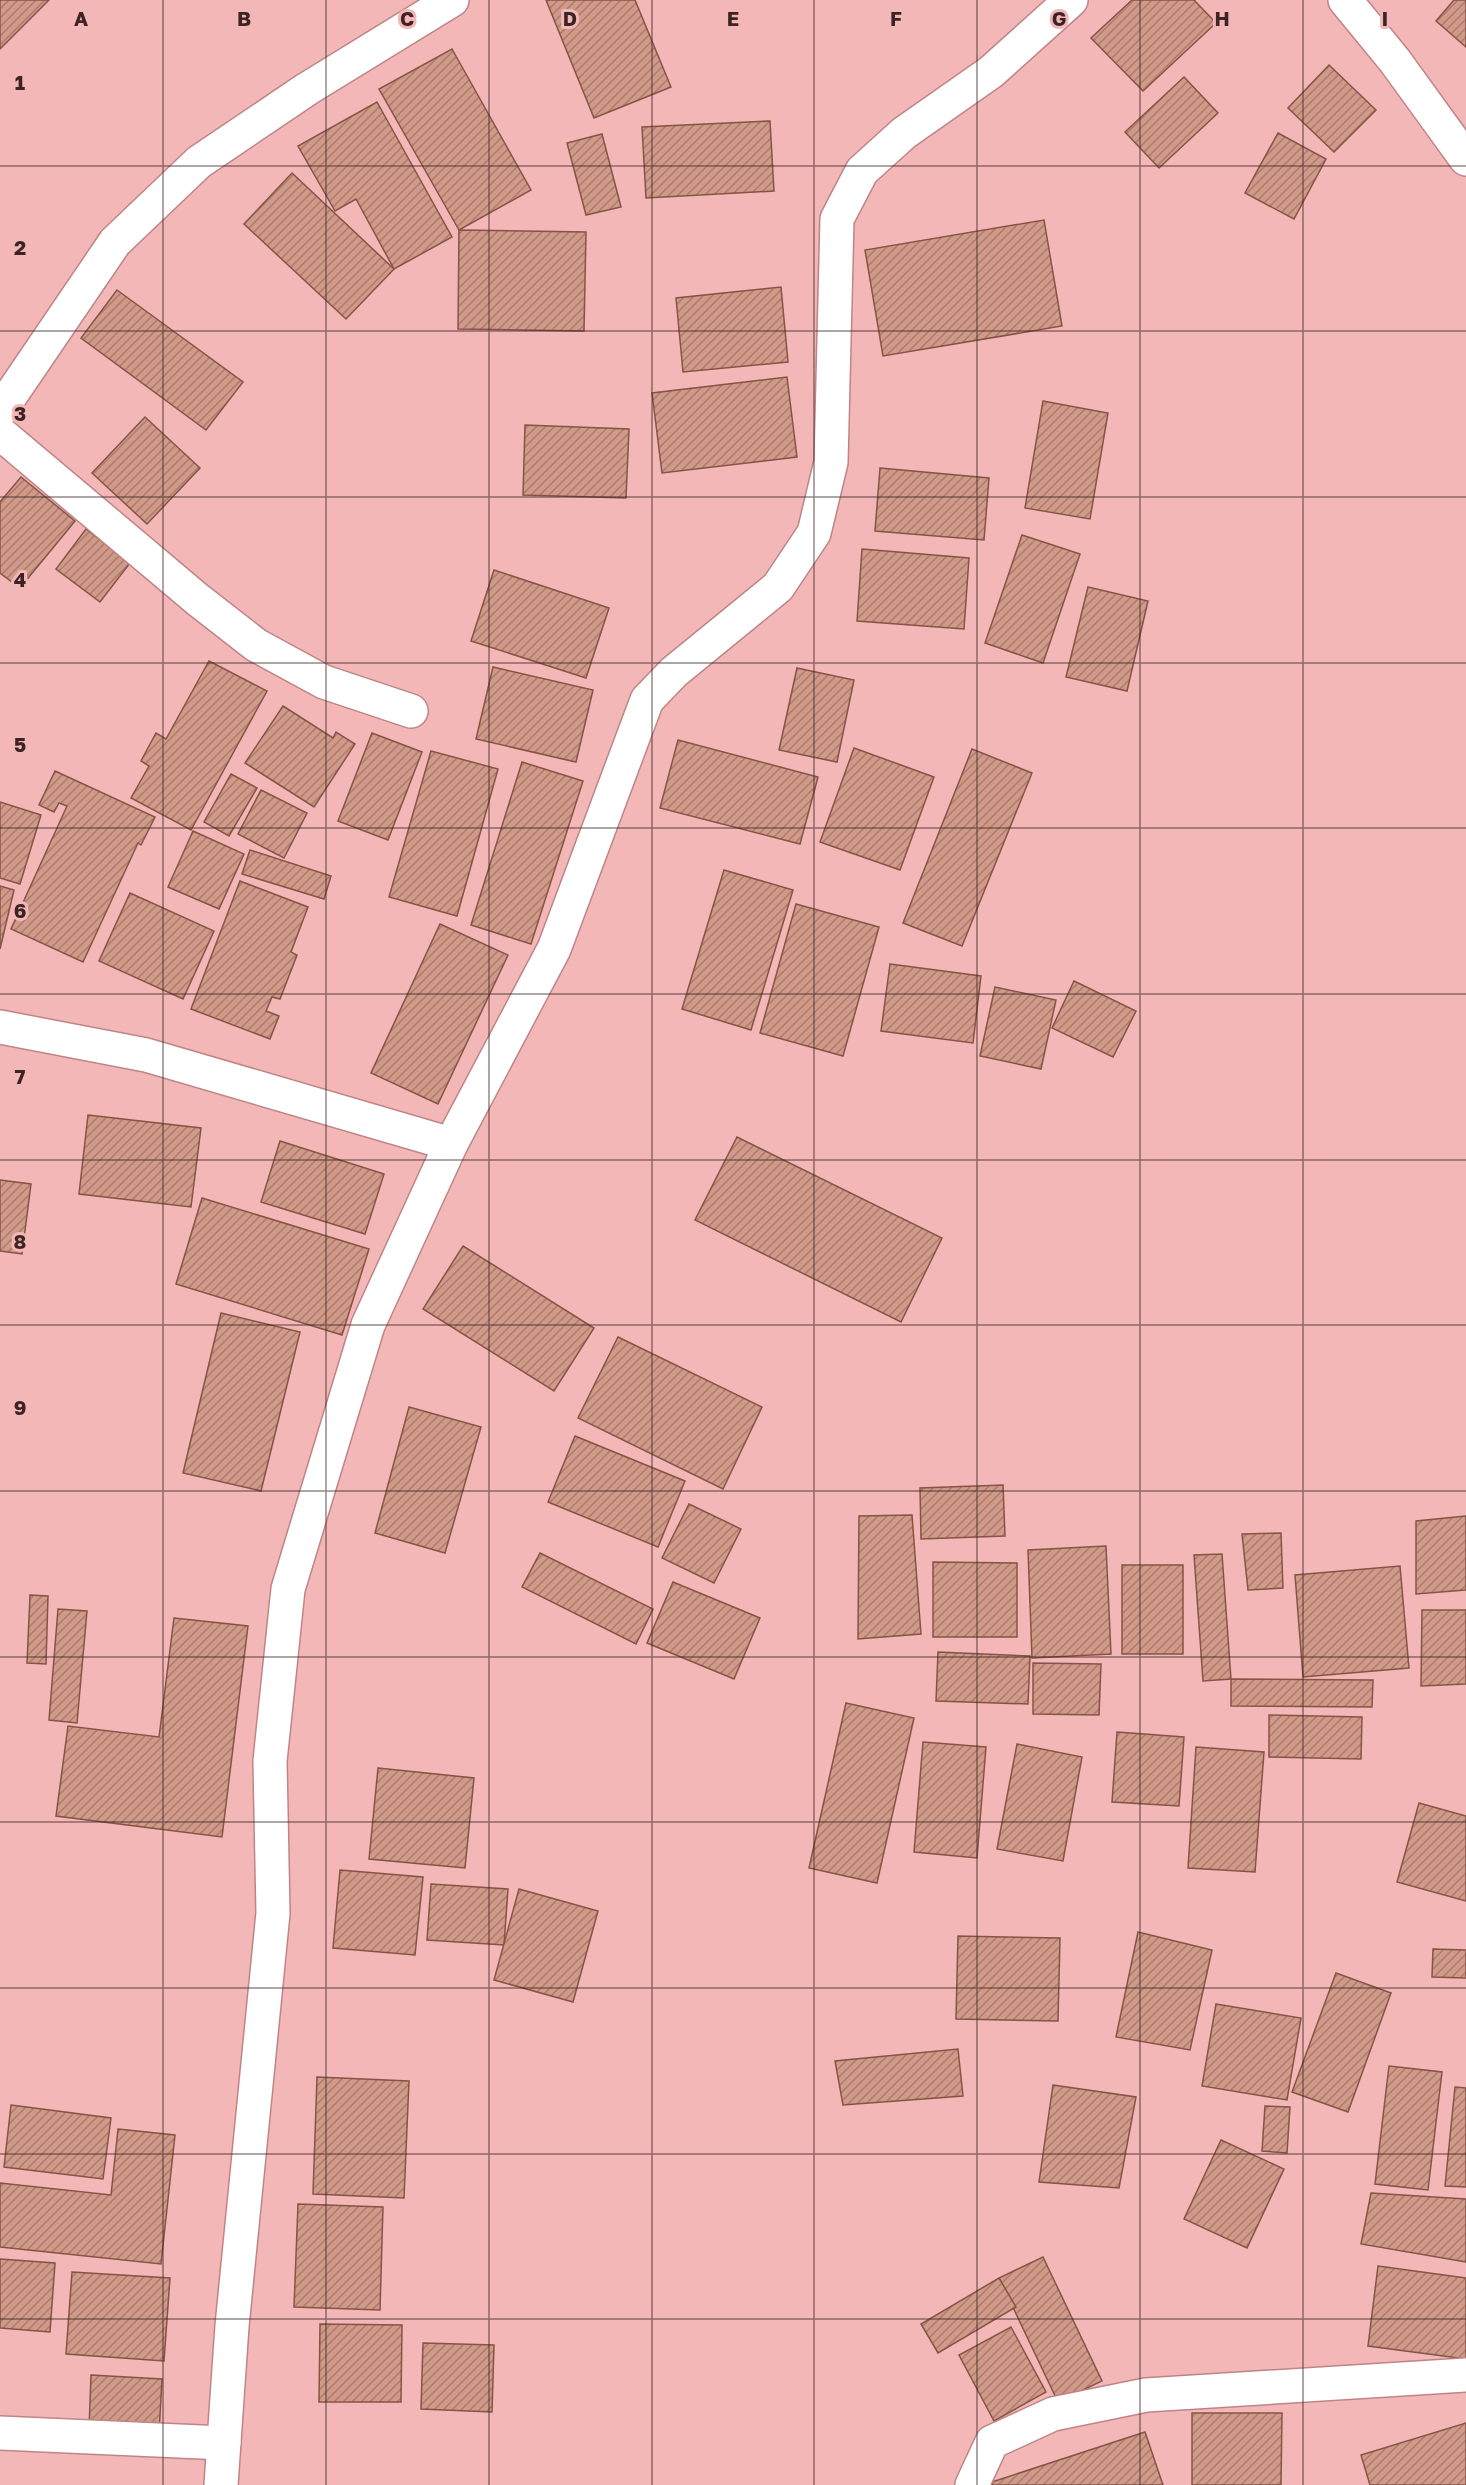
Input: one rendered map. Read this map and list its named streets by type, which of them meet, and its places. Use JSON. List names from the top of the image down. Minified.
{"grid":{"columns":["A","B","C","D","E","F","G","H","I"],"rows":["1","2","3","4","5","6","7","8","9"]}}
